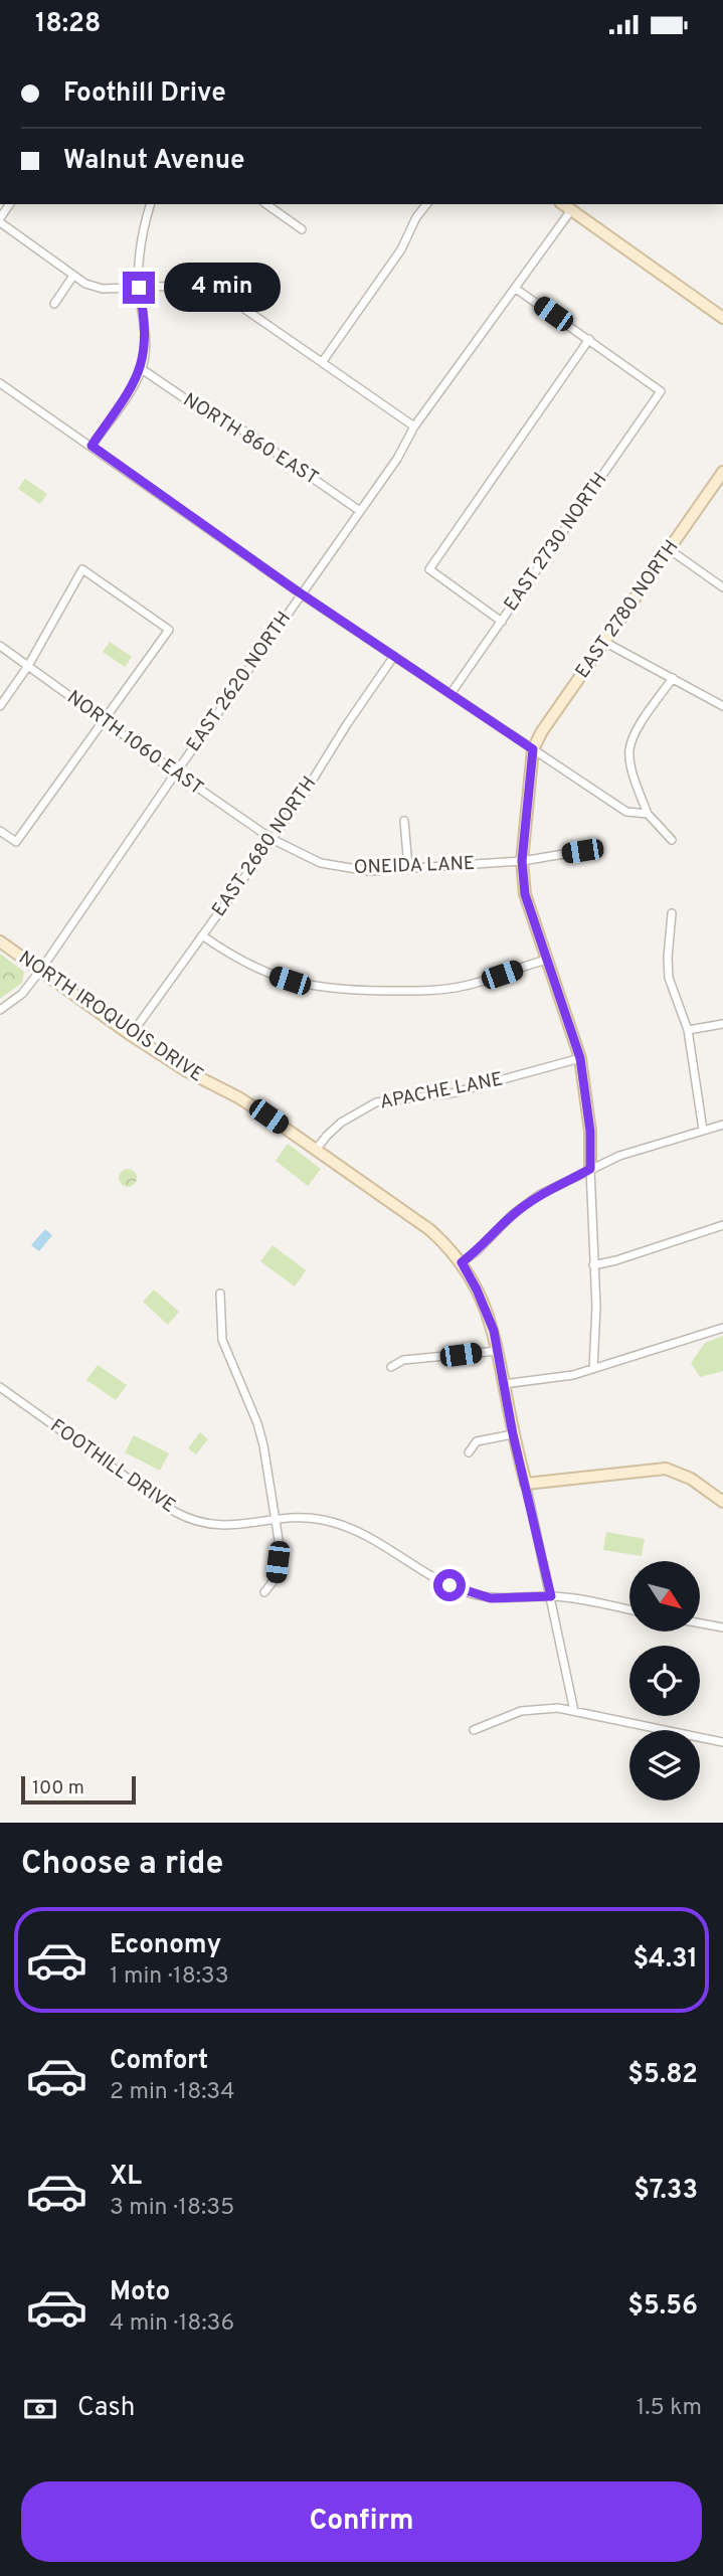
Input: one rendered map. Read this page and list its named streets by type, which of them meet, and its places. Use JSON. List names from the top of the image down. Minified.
{"streets":{"street":["NORTH 860 EAST","EAST 2730 NORTH","EAST 2780 NORTH","EAST 2620 NORTH","NORTH 1060 EAST","EAST 2680 NORTH","ONEIDA LANE","NORTH IROQUOIS DRIVE","APACHE LANE","FOOTHILL DRIVE"]},"crossings":[["NORTH 860 EAST","EAST 2620 NORTH"],["EAST 2620 NORTH","NORTH 1060 EAST"],["EAST 2620 NORTH","NORTH IROQUOIS DRIVE"],["NORTH 1060 EAST","EAST 2680 NORTH"],["NORTH 1060 EAST","ONEIDA LANE"],["EAST 2680 NORTH","ONEIDA LANE"],["EAST 2680 NORTH","NORTH IROQUOIS DRIVE"],["NORTH IROQUOIS DRIVE","APACHE LANE"],["NORTH IROQUOIS DRIVE","FOOTHILL DRIVE"]],"scale_bar":"100 m","north":"bottom right","page":{"status":"18:28","banner":["Foothill Drive","Walnut Avenue"],"bubble":"4 min","scale":"100 m","heading":"Choose a ride","list":[{"name":"Economy","note":"1 min · 18:33","value":"$4.31"},{"name":"Comfort","note":"2 min · 18:34","value":"$5.82"},{"name":"XL","note":"3 min · 18:35","value":"$7.33"},{"name":"Moto","note":"4 min · 18:36","value":"$5.56"}],"pay":["Cash","1.5 km"],"buttons":"Confirm"}}
